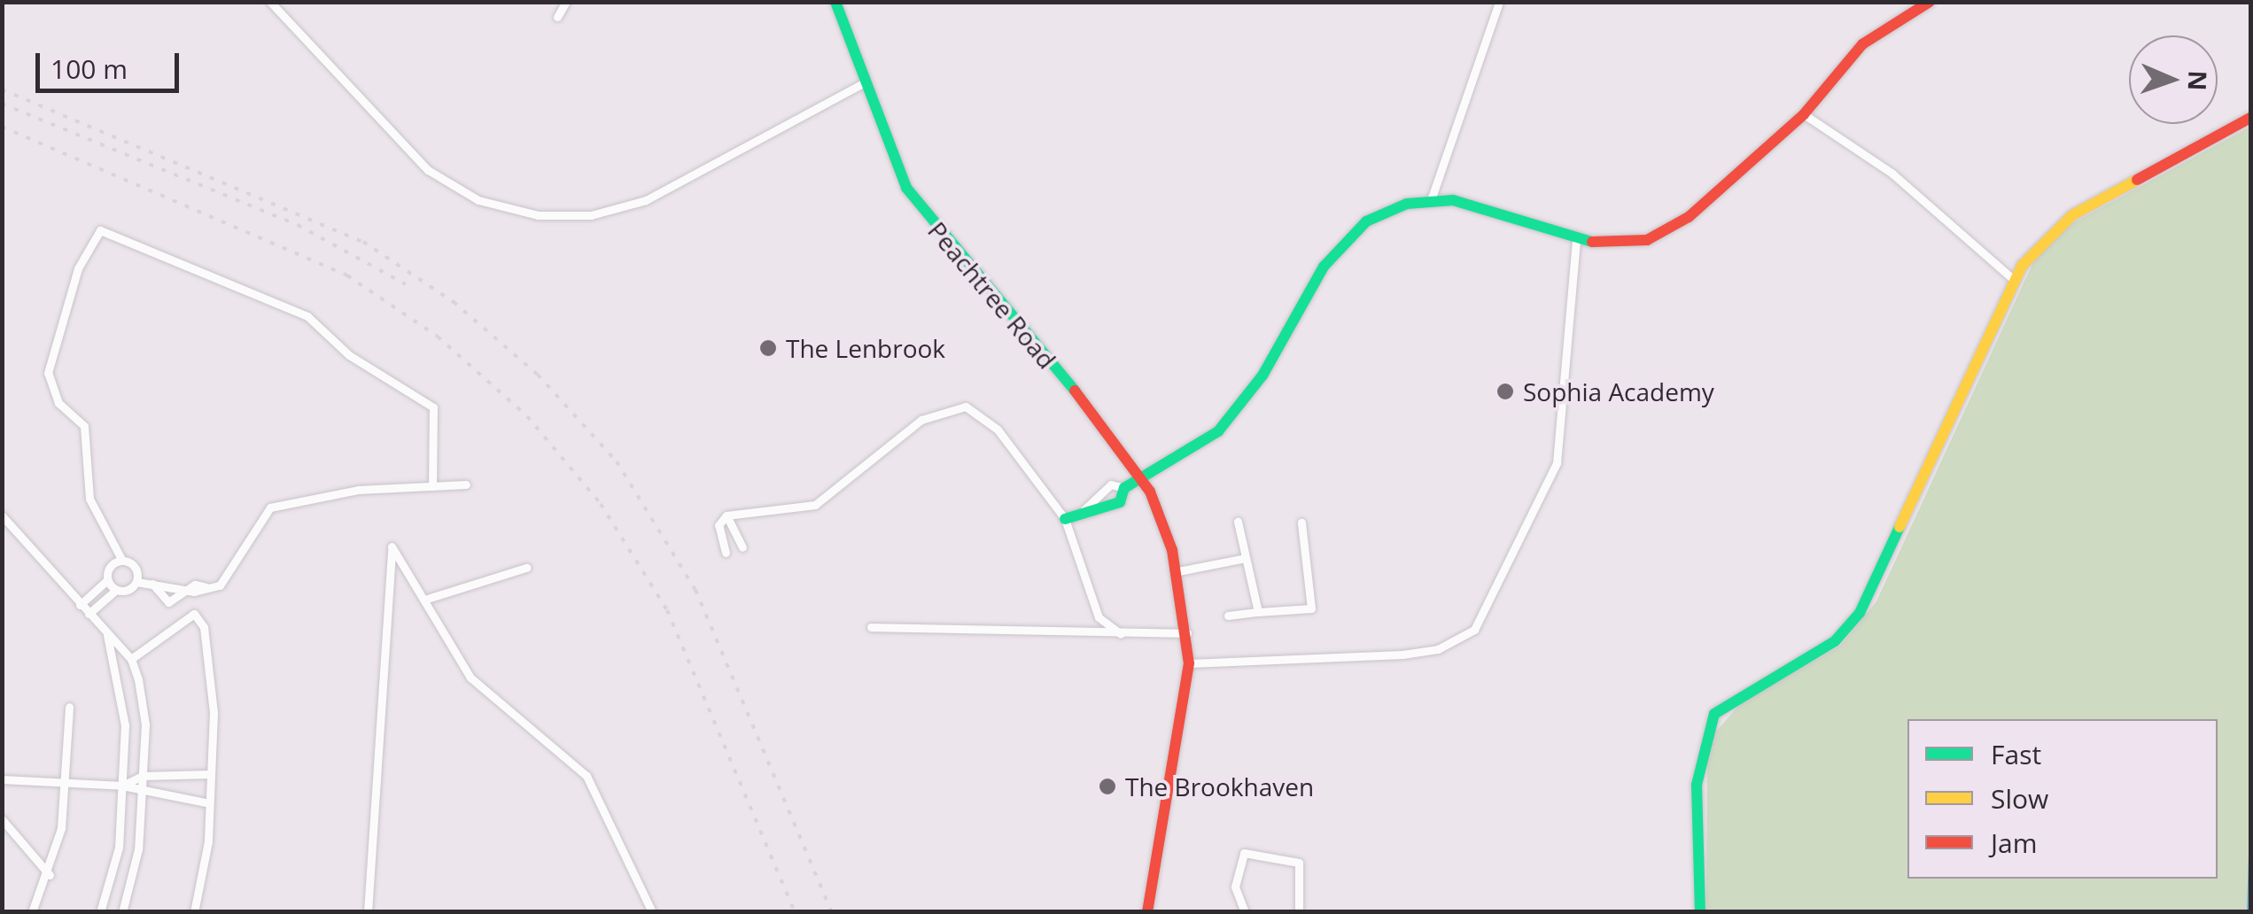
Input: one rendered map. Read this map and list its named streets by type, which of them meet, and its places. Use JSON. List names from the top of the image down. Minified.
{"streets":{"main road":["Peachtree Road"]},"places":["The Lenbrook","Sophia Academy","The Brookhaven"],"legend":["Fast","Slow","Jam"],"scale_bar":"100 m","north":"right"}
